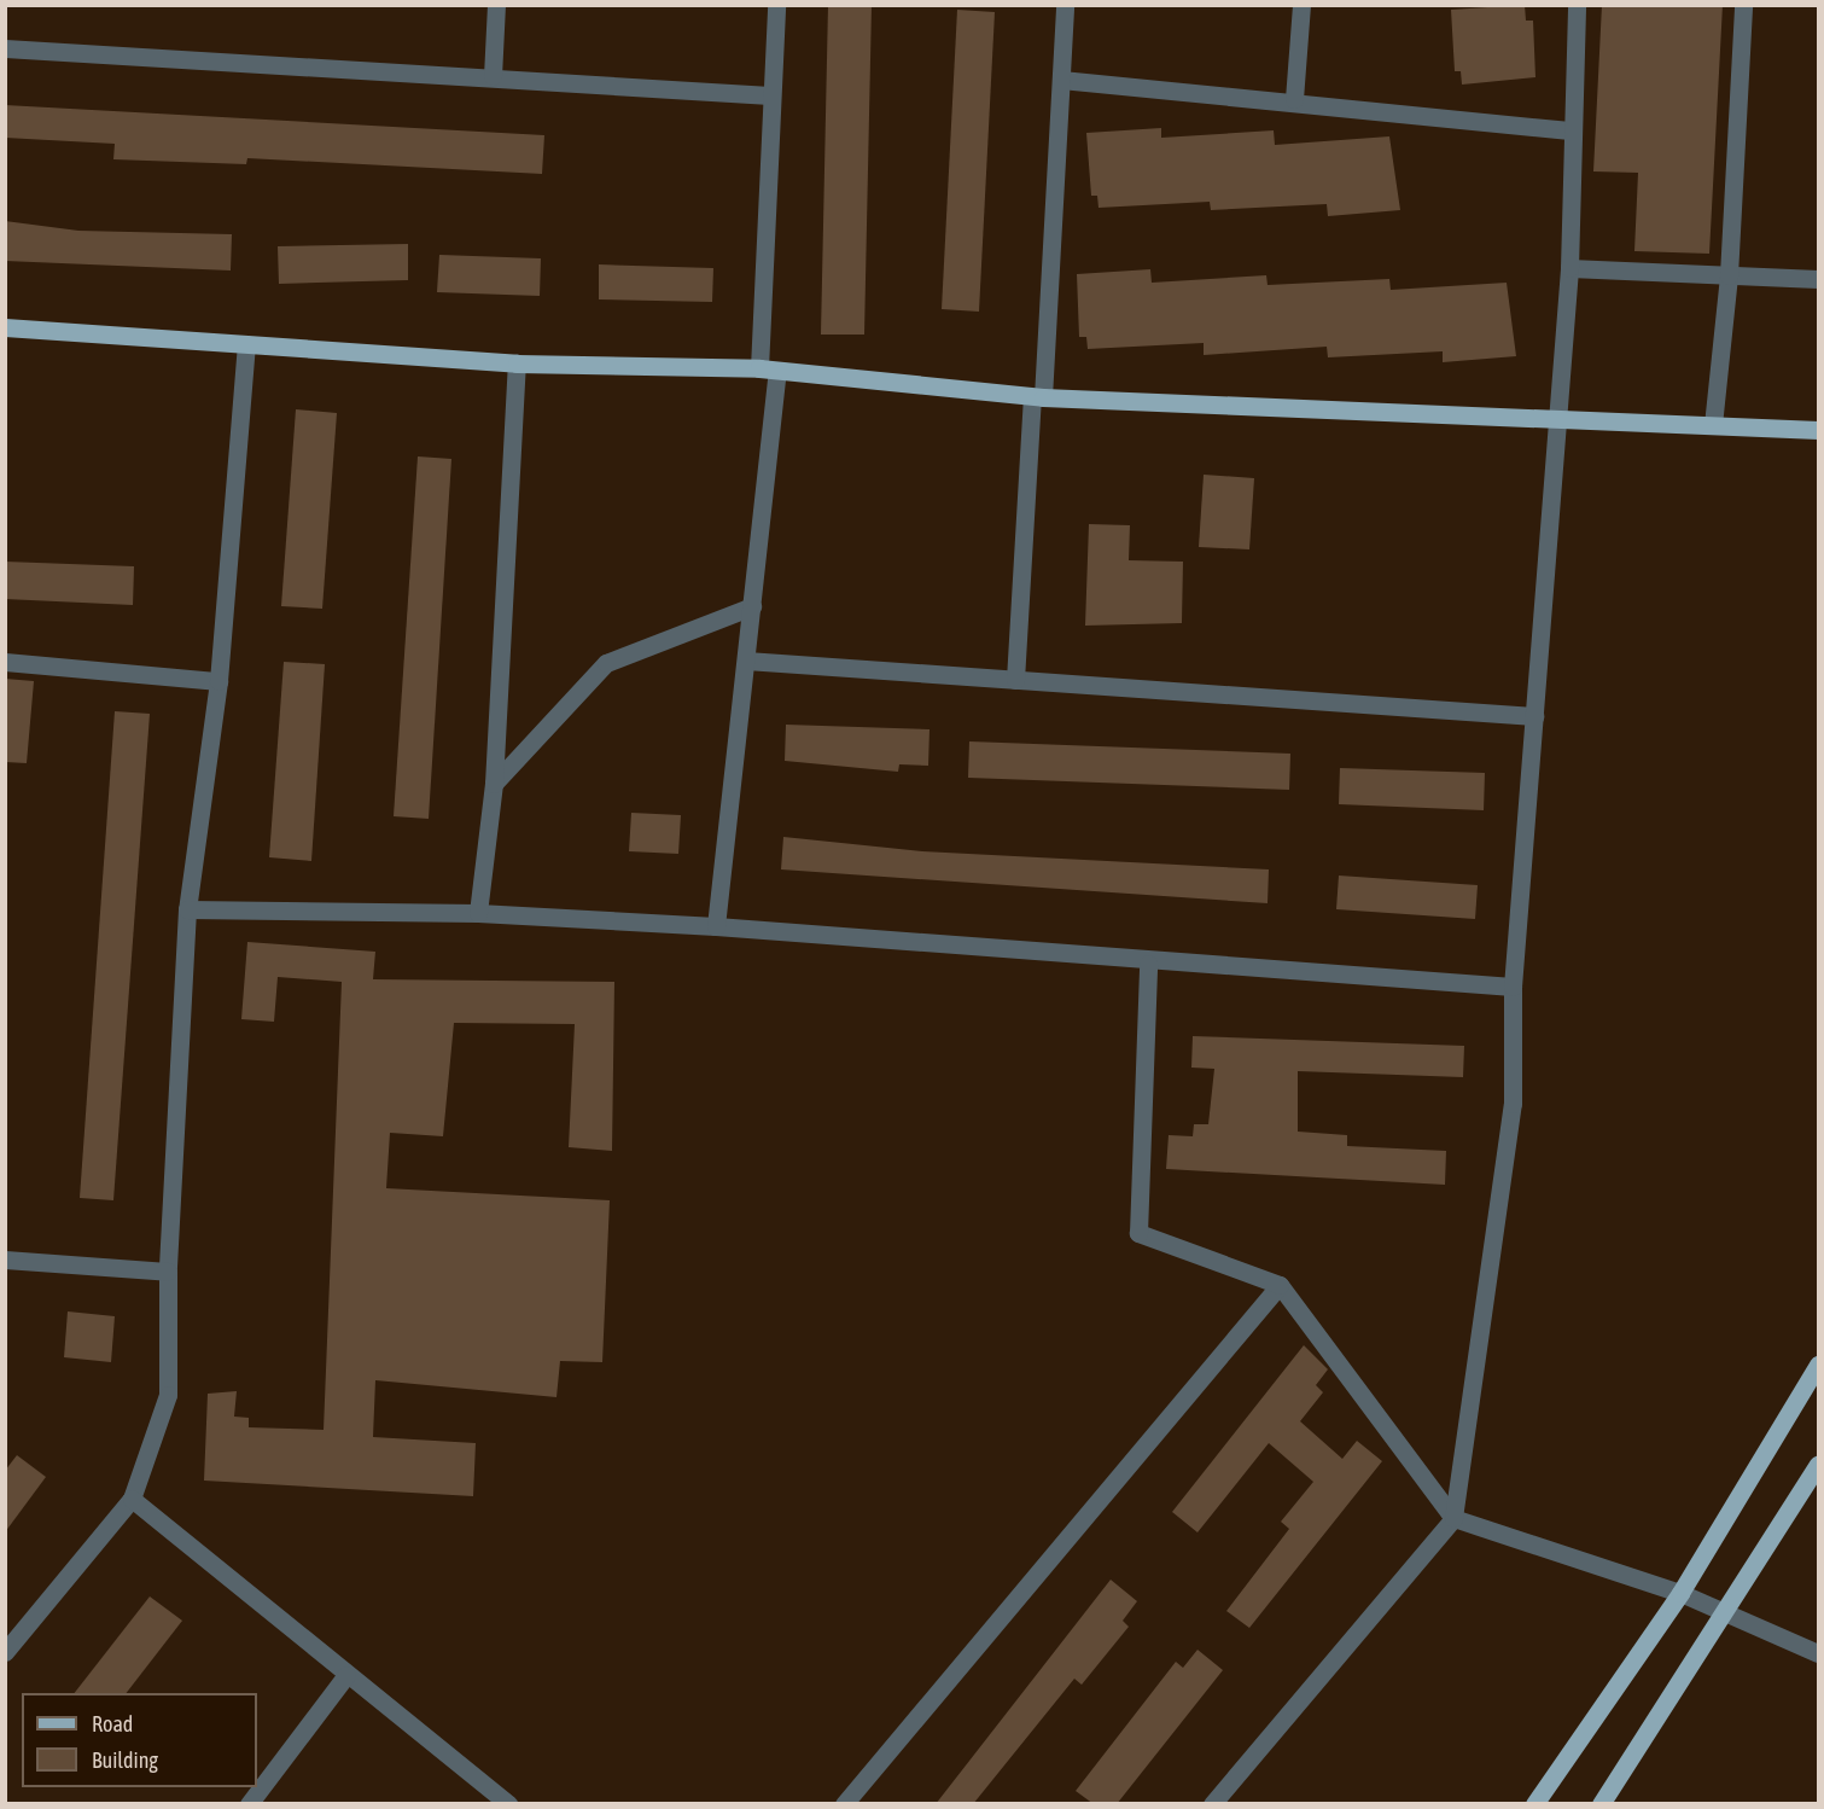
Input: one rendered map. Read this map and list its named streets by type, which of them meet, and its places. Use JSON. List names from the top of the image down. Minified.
{"legend":["Road","Building"]}
